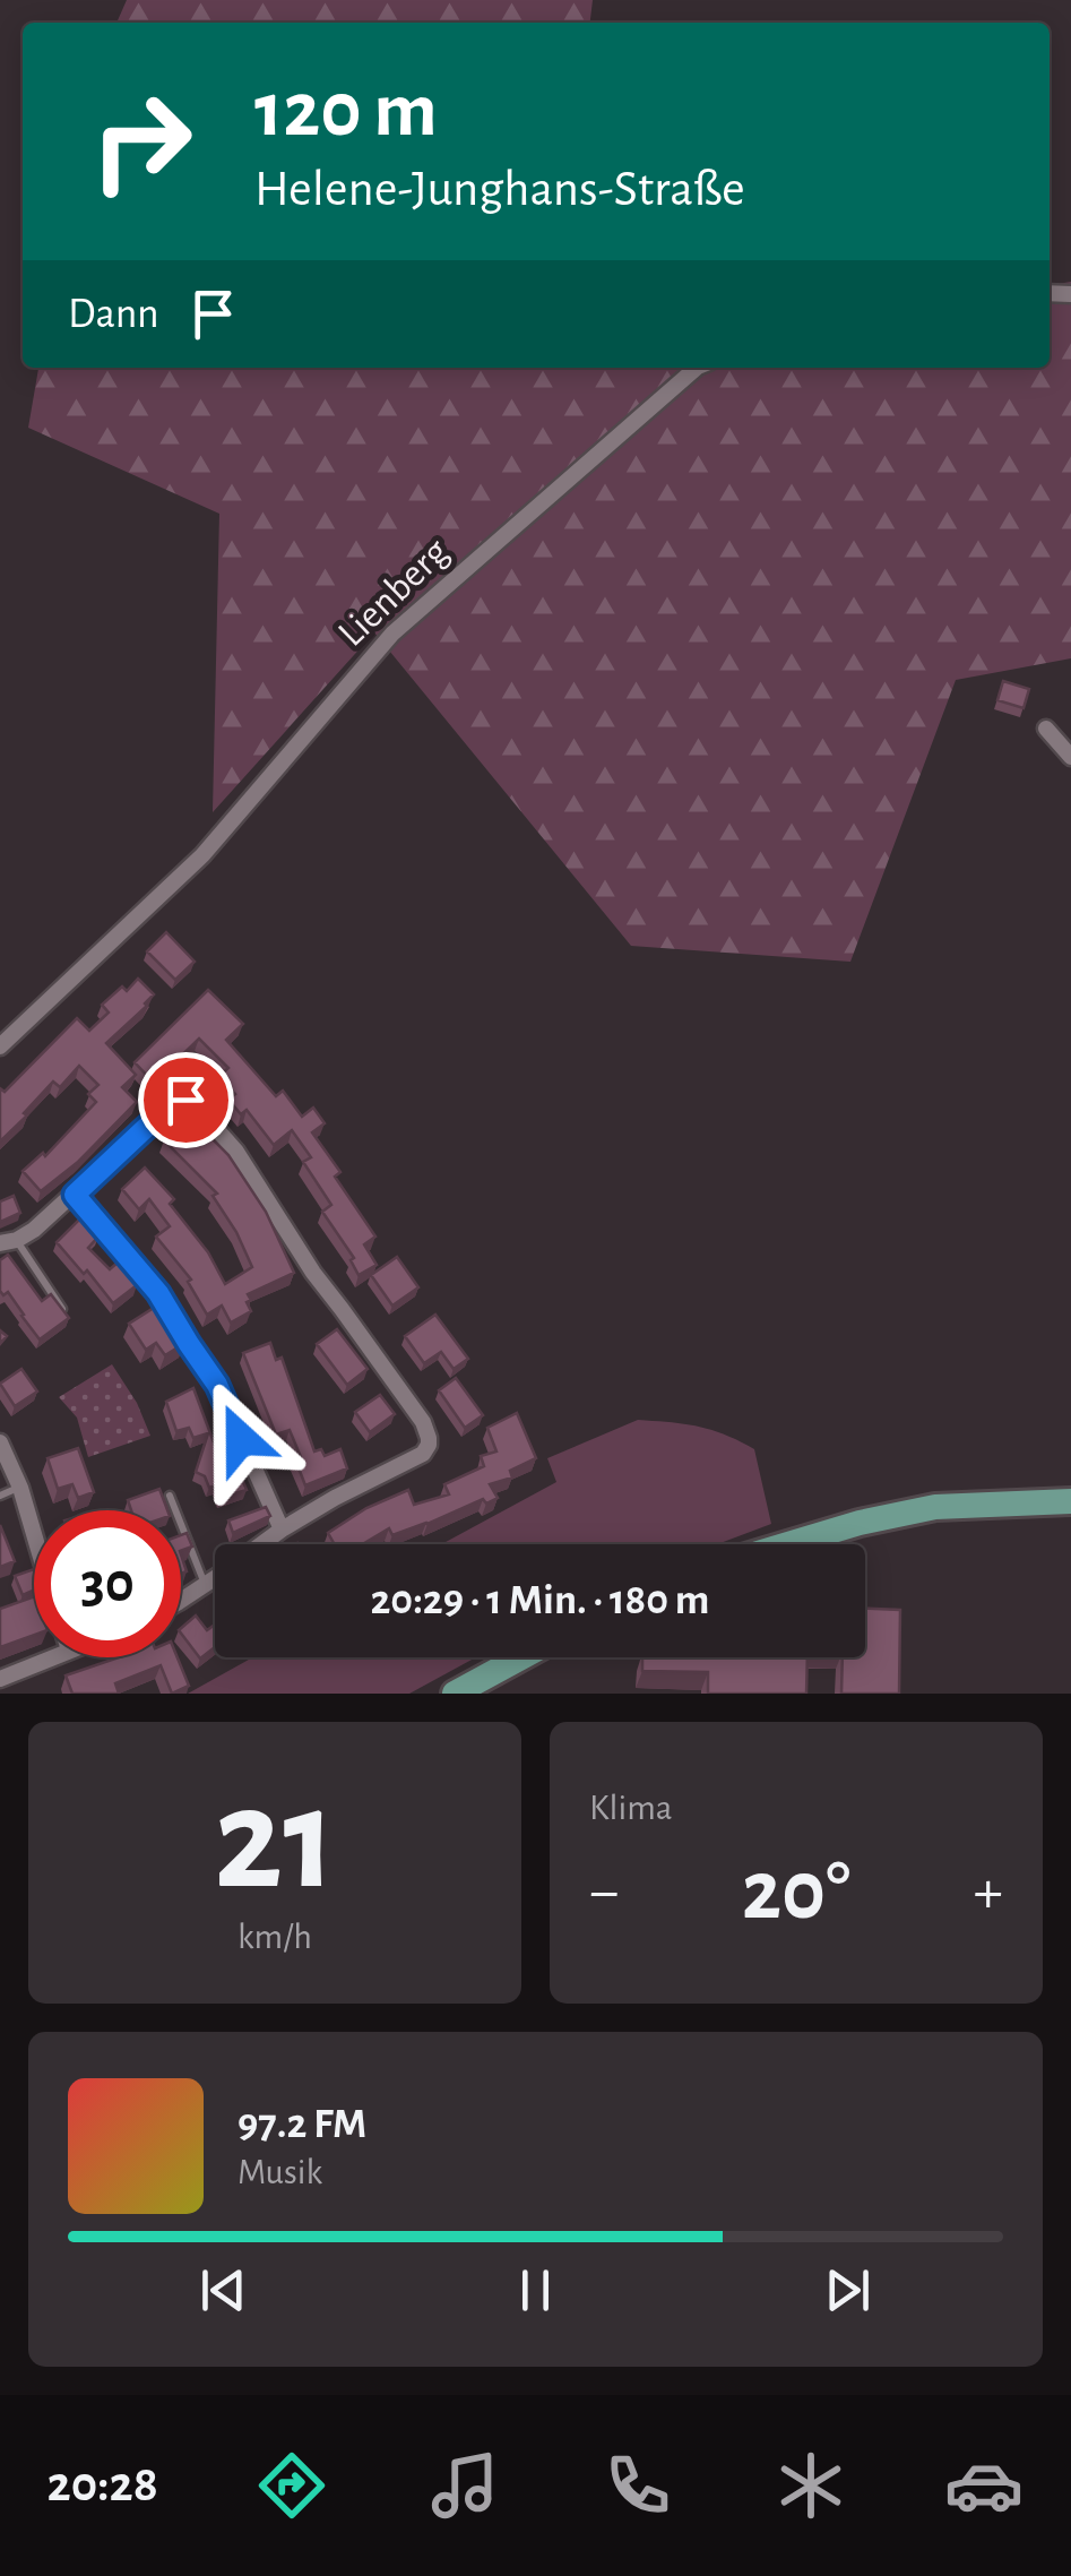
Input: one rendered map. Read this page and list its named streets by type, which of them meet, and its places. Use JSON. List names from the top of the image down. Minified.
{"streets":{"street":["Lienberg"]},"page":{"turn":["120 m","Helene-Junghans-Straße"],"then":"Dann","limit":"30","trip":"20:29 · 1 Min. · 180 m","tile":[["21","km/h"],"Klima"],"heat":["−","20°","+"],"song":["97.2 FM","Musik"],"tabs":"20:28"}}
